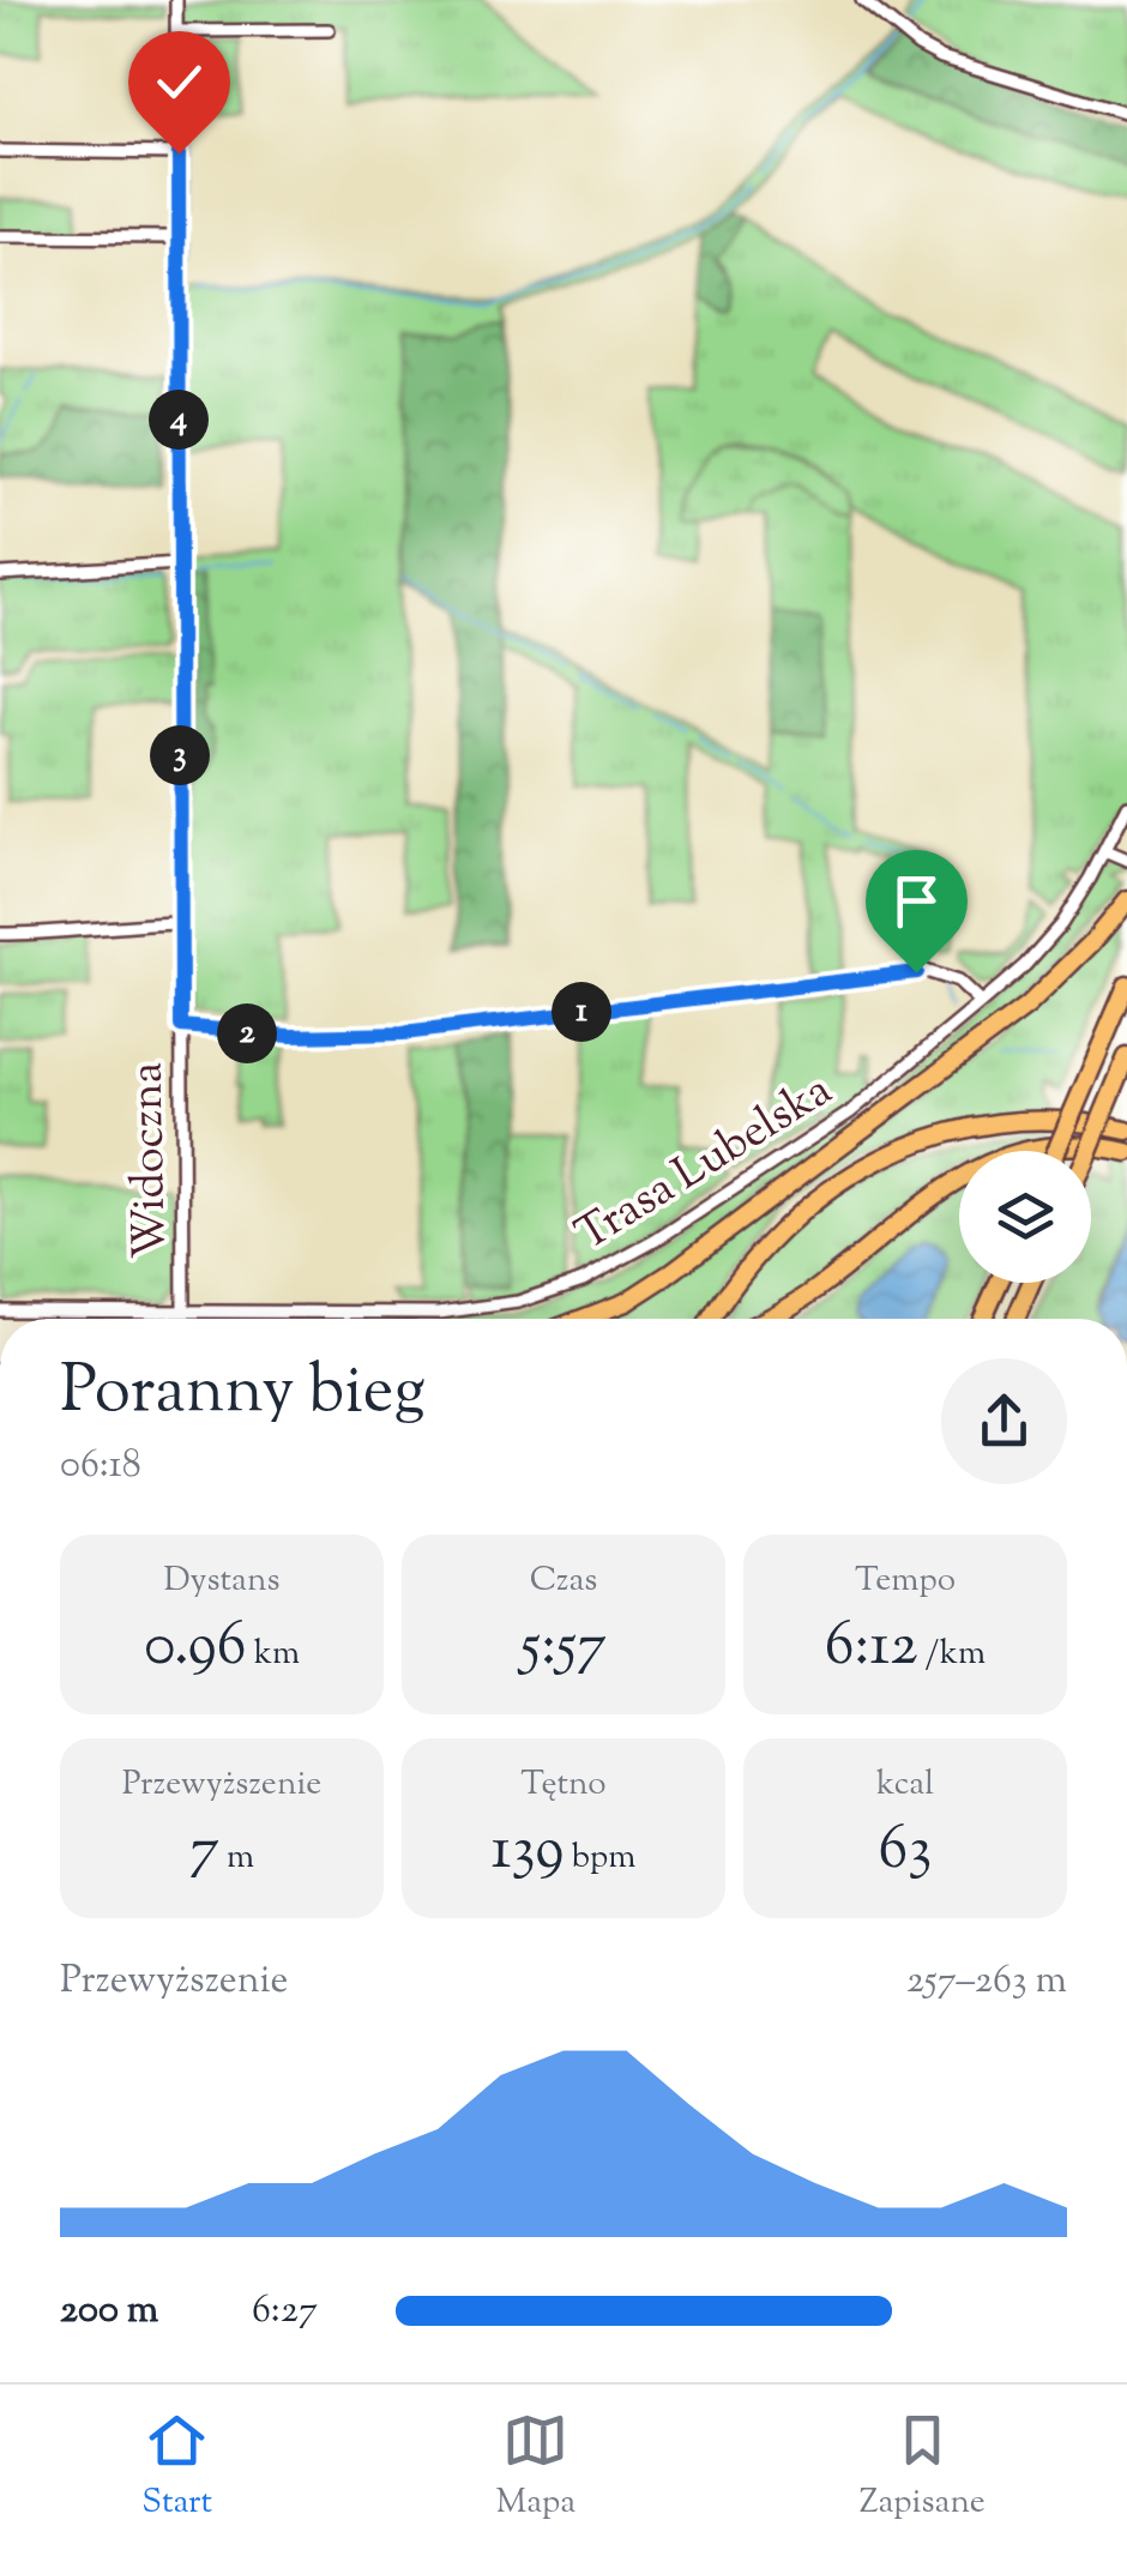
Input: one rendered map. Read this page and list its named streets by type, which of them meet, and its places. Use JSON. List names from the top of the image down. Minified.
{"streets":{"street":["Widoczna","Trasa Lubelska"]},"crossings":[["Widoczna","Trasa Lubelska"]],"page":{"pins":["4","3","1","2"],"heading":["Poranny bieg","06:18"],"stats":[["Dystans","0.96 km"],["Czas","5:57"],["Tempo","6:12 /km"],["Przewyższenie","7 m"],["Tętno","139 bpm"],["kcal","63"]],"chart":["Przewyższenie","257–263 m"],"list":[{"name":"200 m","note":"6:27"}],"tabs":["Start","Mapa","Zapisane"]}}
